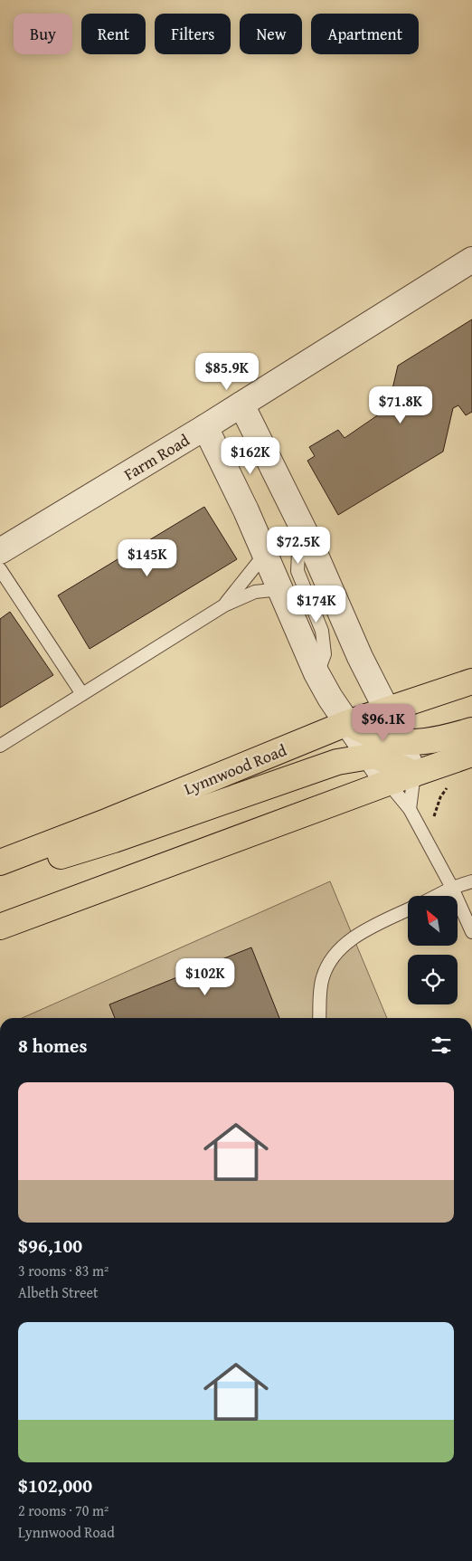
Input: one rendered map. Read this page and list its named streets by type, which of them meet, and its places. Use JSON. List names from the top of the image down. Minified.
{"streets":{"main road":["Lynnwood Road"],"street":["Farm Road"]},"north":"top left","page":{"chip":["Buy","Rent","Filters","New","Apartment"],"price":["$85.9K","$71.8K","$162K","$72.5K","$145K","$174K","$96.1K","$102K"],"heading":"8 homes","list":[{"name":"$96,100","note":"3 rooms · 83 m² · Albeth Street"},{"name":"$102,000","note":"2 rooms · 70 m² · Lynnwood Road"}]}}
